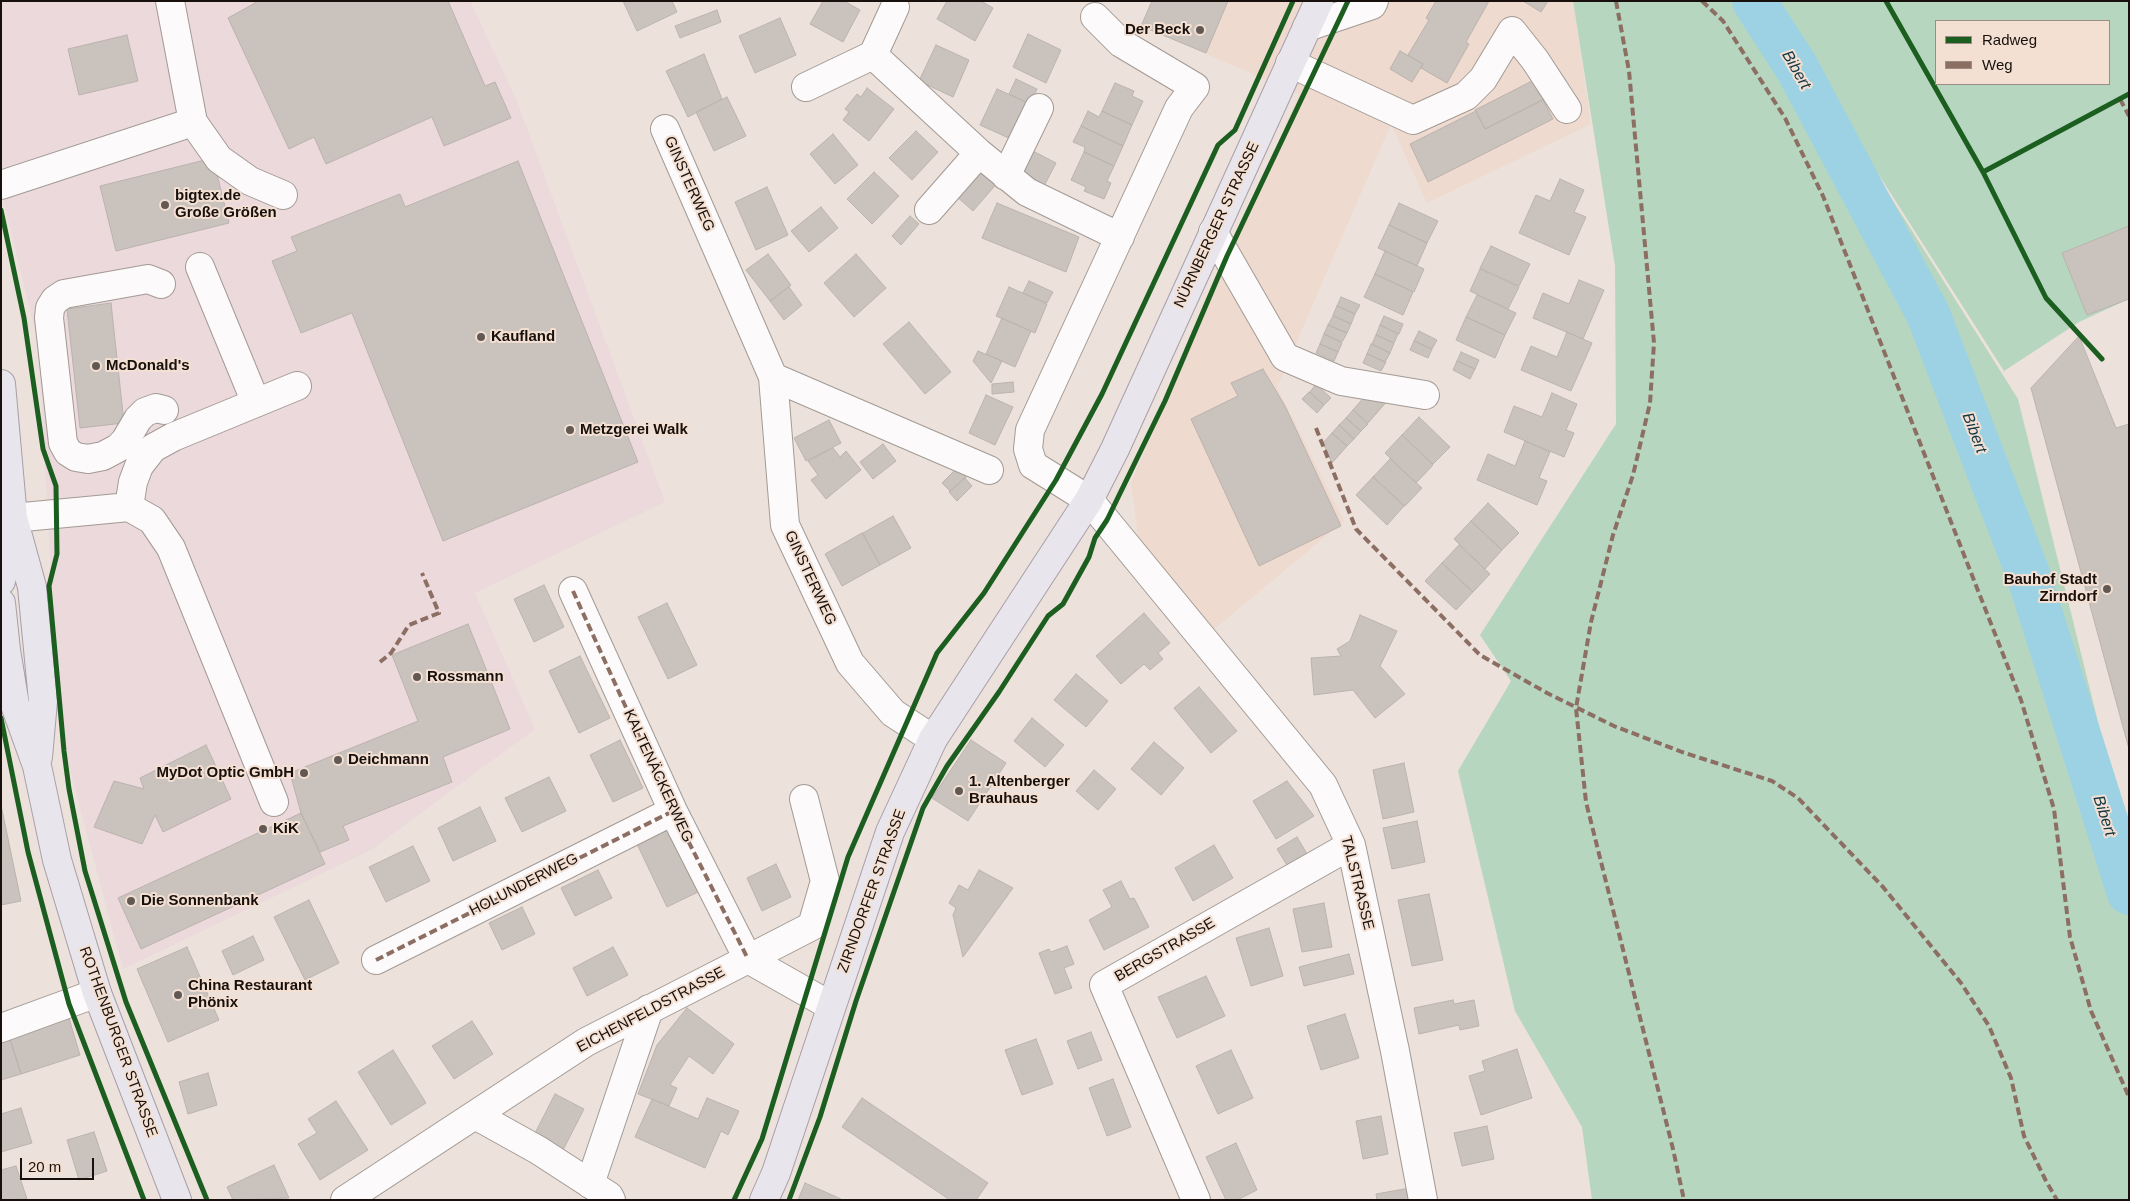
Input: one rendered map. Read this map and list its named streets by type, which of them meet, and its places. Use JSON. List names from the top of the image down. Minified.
{"streets":{"main road":["NÜRNBERGER STRASSE","ZIRNDORFER STRASSE","ROTHENBURGER STRASSE"],"street":["GINSTERWEG","KALTENÄCKERWEG","TALSTRASSE","HOLUNDERWEG","BERGSTRASSE","EICHENFELDSTRASSE"]},"crossings":[["GINSTERWEG","ZIRNDORFER STRASSE"],["NÜRNBERGER STRASSE","ZIRNDORFER STRASSE"],["KALTENÄCKERWEG","HOLUNDERWEG"],["KALTENÄCKERWEG","EICHENFELDSTRASSE"],["TALSTRASSE","ZIRNDORFER STRASSE"],["TALSTRASSE","BERGSTRASSE"]],"water":["Bibert"],"places":["Der Beck","bigtex.de Große Größen","Kaufland","McDonald's","Metzgerei Walk","Bauhof Stadt Zirndorf","Rossmann","Deichmann","MyDot Optic GmbH","1. Altenberger Brauhaus","KiK","Die Sonnenbank","China Restaurant Phönix"],"legend":["Radweg","Weg"],"scale_bar":"20 m"}
